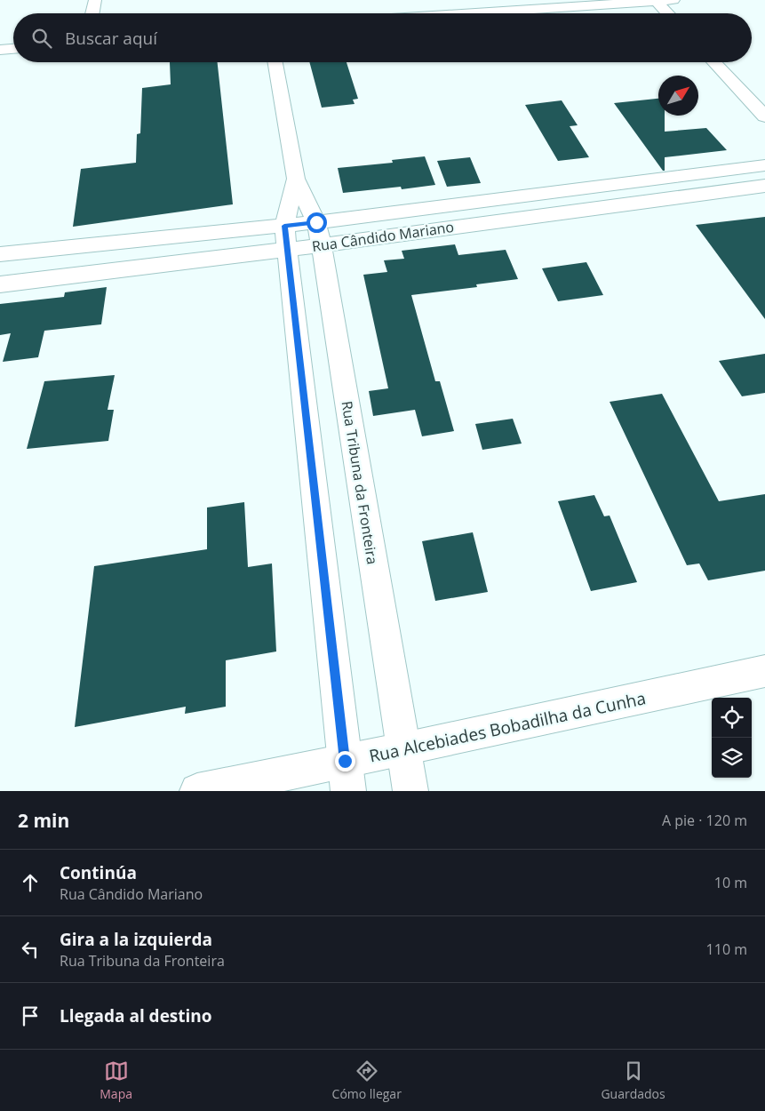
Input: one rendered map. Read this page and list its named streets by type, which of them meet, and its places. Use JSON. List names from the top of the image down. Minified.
{"streets":{"street":["Rua Cândido Mariano","Rua Tribuna da Fronteira","Rua Alcebiades Bobadilha da Cunha"]},"crossings":[["Rua Cândido Mariano","Rua Tribuna da Fronteira"],["Rua Tribuna da Fronteira","Rua Alcebiades Bobadilha da Cunha"]],"north":"top right","page":{"search":"Buscar aquí","heading":["2 min","A pie · 120 m"],"list":[["Continúa","Rua Cândido Mariano","10 m"],["Gira a la izquierda","Rua Tribuna da Fronteira","110 m"],"Llegada al destino"],"nav":["Mapa","Cómo llegar","Guardados"]}}
